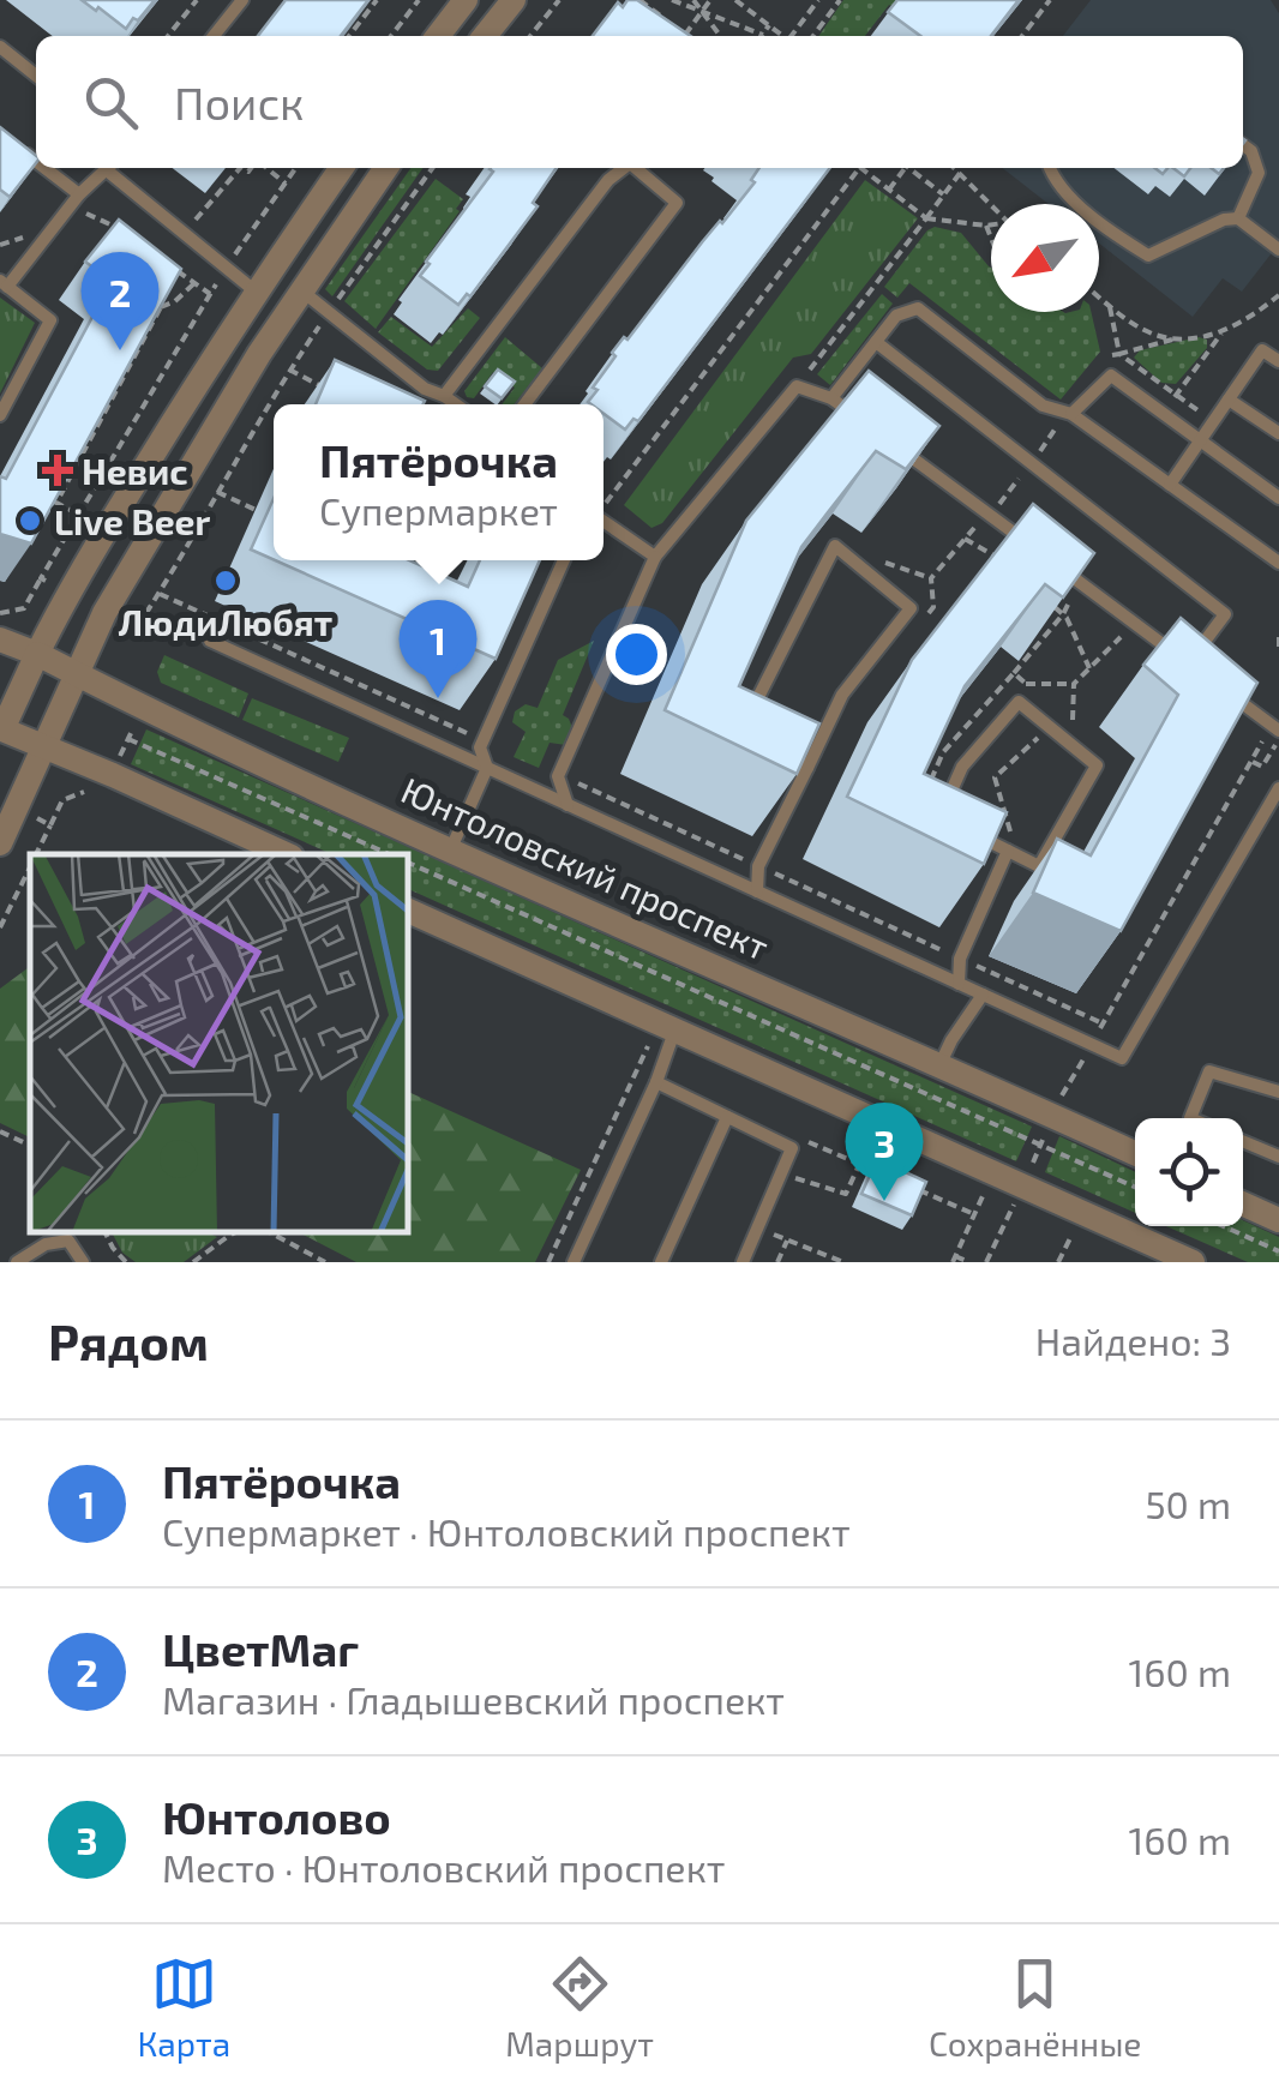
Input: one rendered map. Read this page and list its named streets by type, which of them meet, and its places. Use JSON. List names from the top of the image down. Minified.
{"streets":{"street":["Юнтоловский проспект"]},"places":{"health":["Невис"],"other":["Live Beer","ЛюдиЛюбят"]},"north":"bottom left","page":{"search":"Поиск","pins":["2","1","3"],"popup":["Пятёрочка","Супермаркет"],"heading":["Рядом","Найдено: 3"],"list":[{"mark":"1","name":"Пятёрочка","note":"Супермаркет · Юнтоловский проспект","value":"50 m"},{"mark":"2","name":"ЦветМаг","note":"Магазин · Гладышевский проспект","value":"160 m"},{"mark":"3","name":"Юнтолово","note":"Место · Юнтоловский проспект","value":"160 m"}],"nav":["Карта","Маршрут","Сохранённые"]}}
